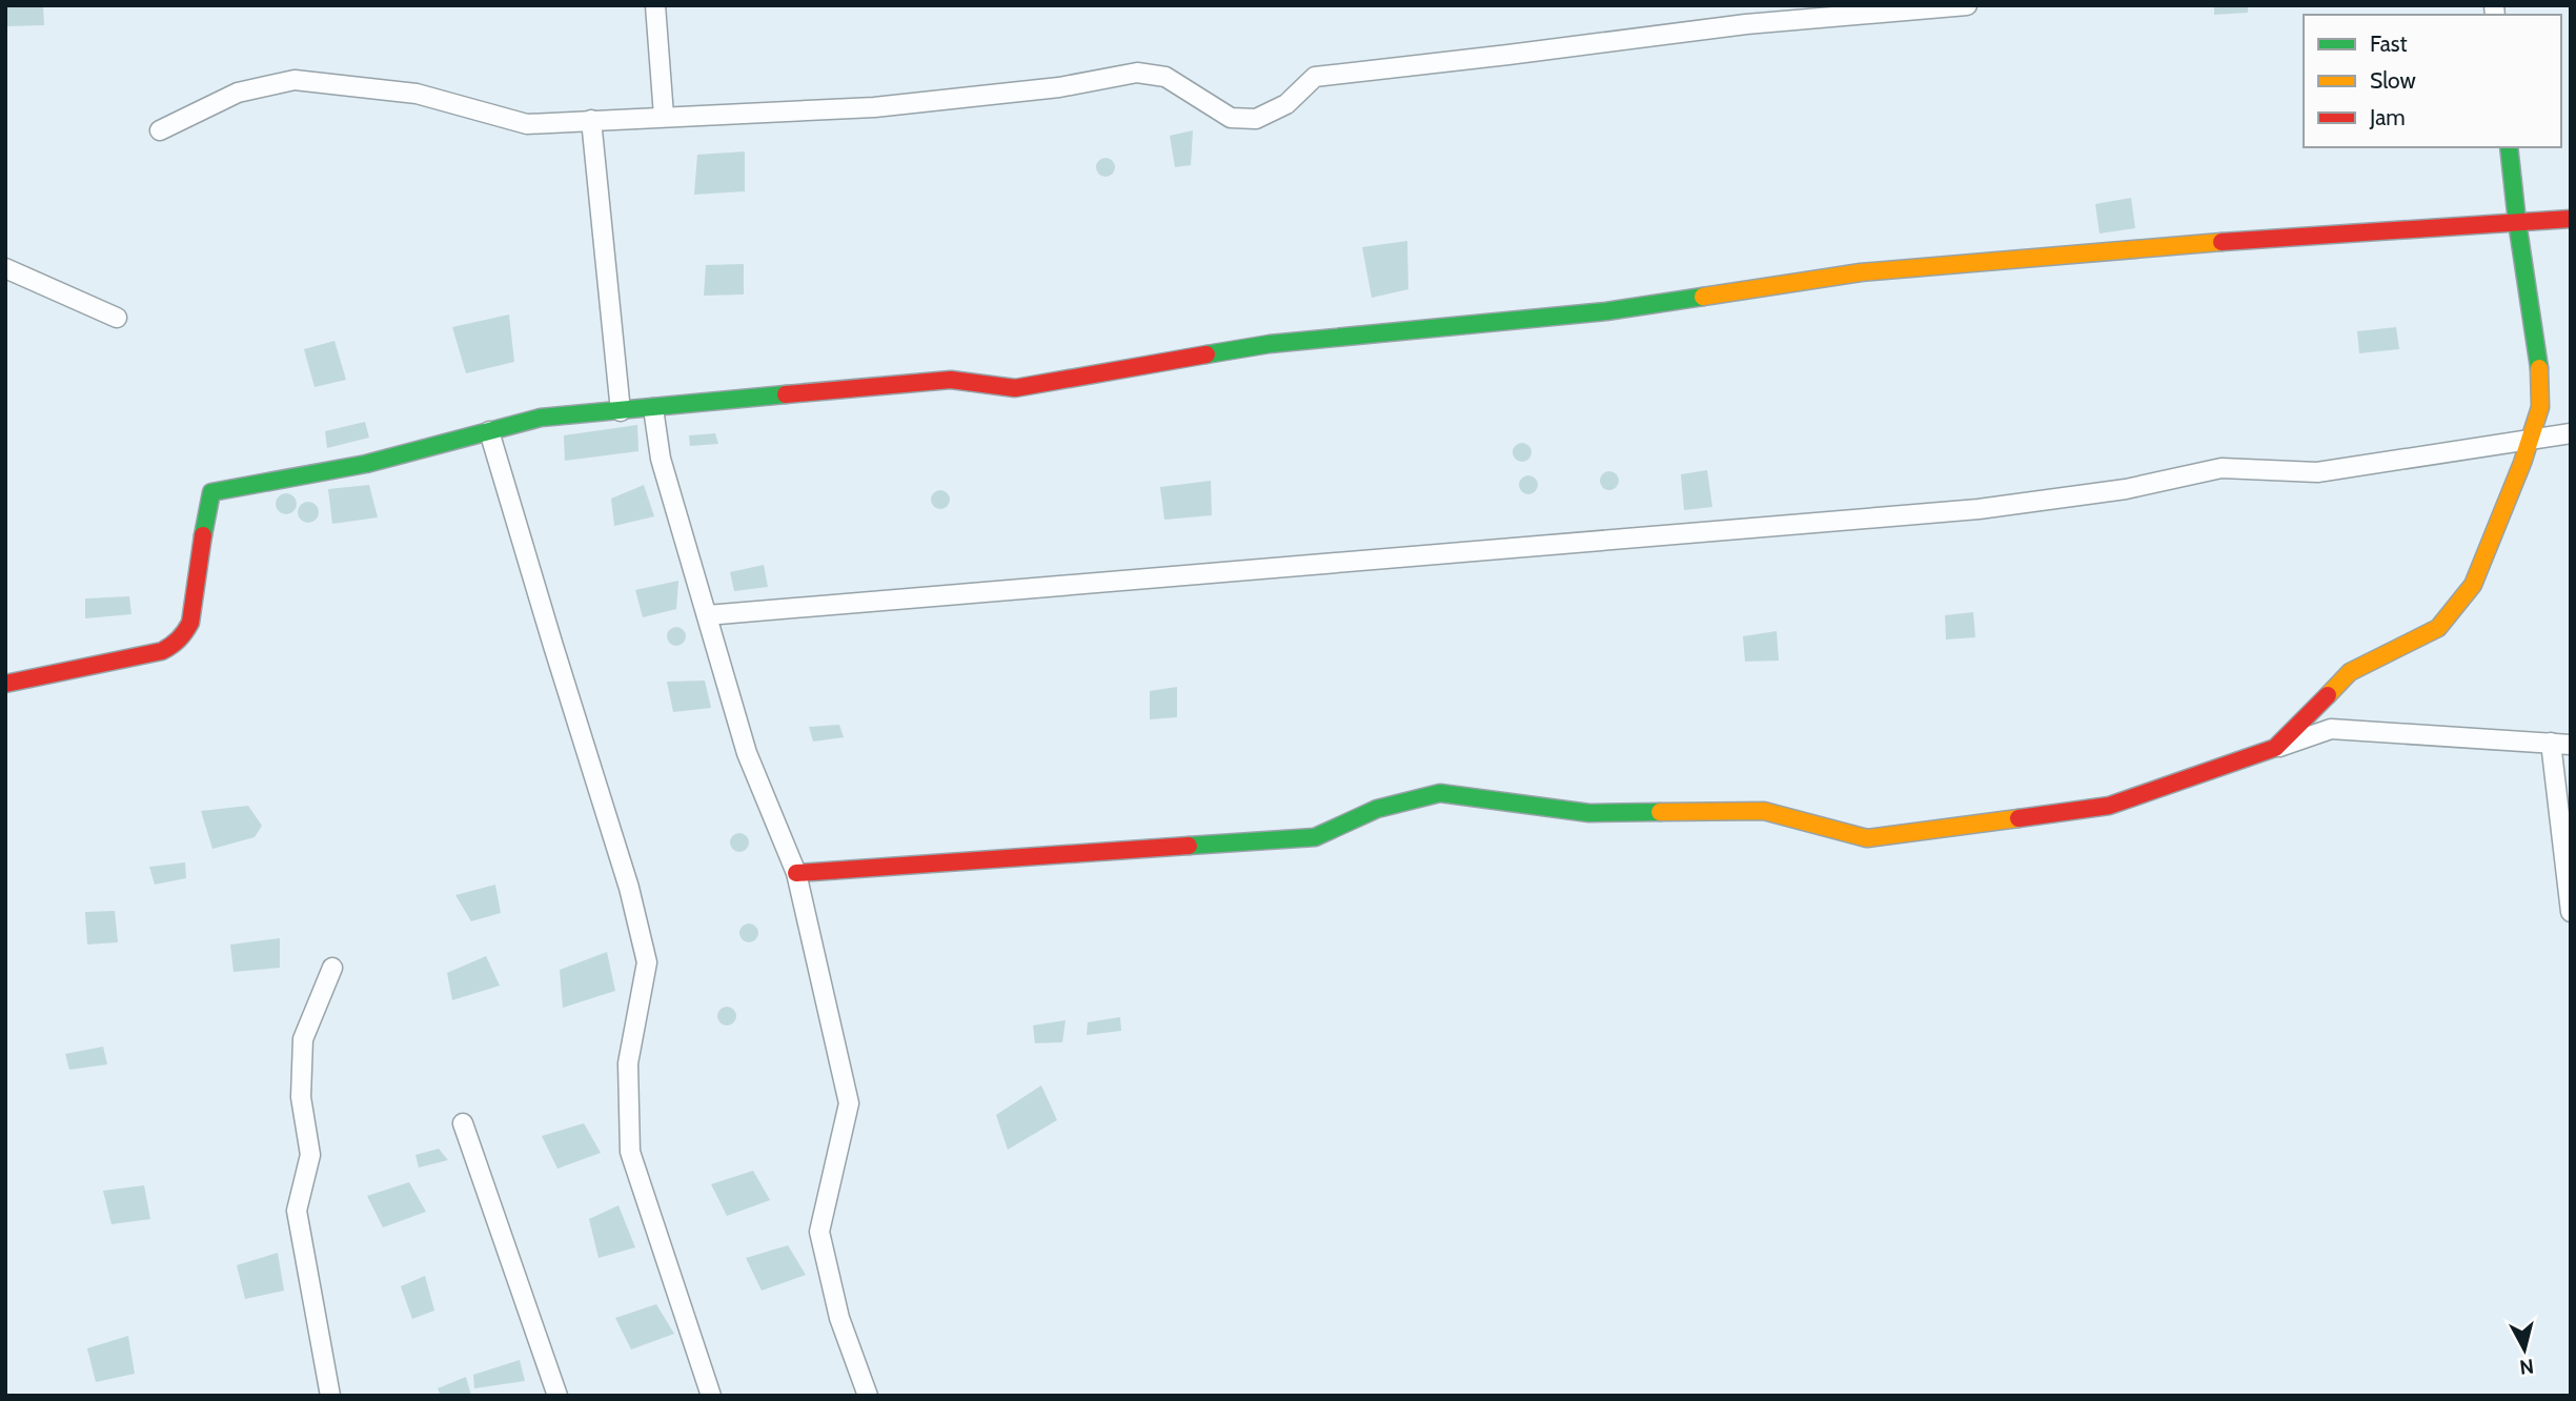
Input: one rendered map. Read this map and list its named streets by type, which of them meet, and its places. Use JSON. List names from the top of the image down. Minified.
{"legend":["Fast","Slow","Jam"],"north":"bottom"}
